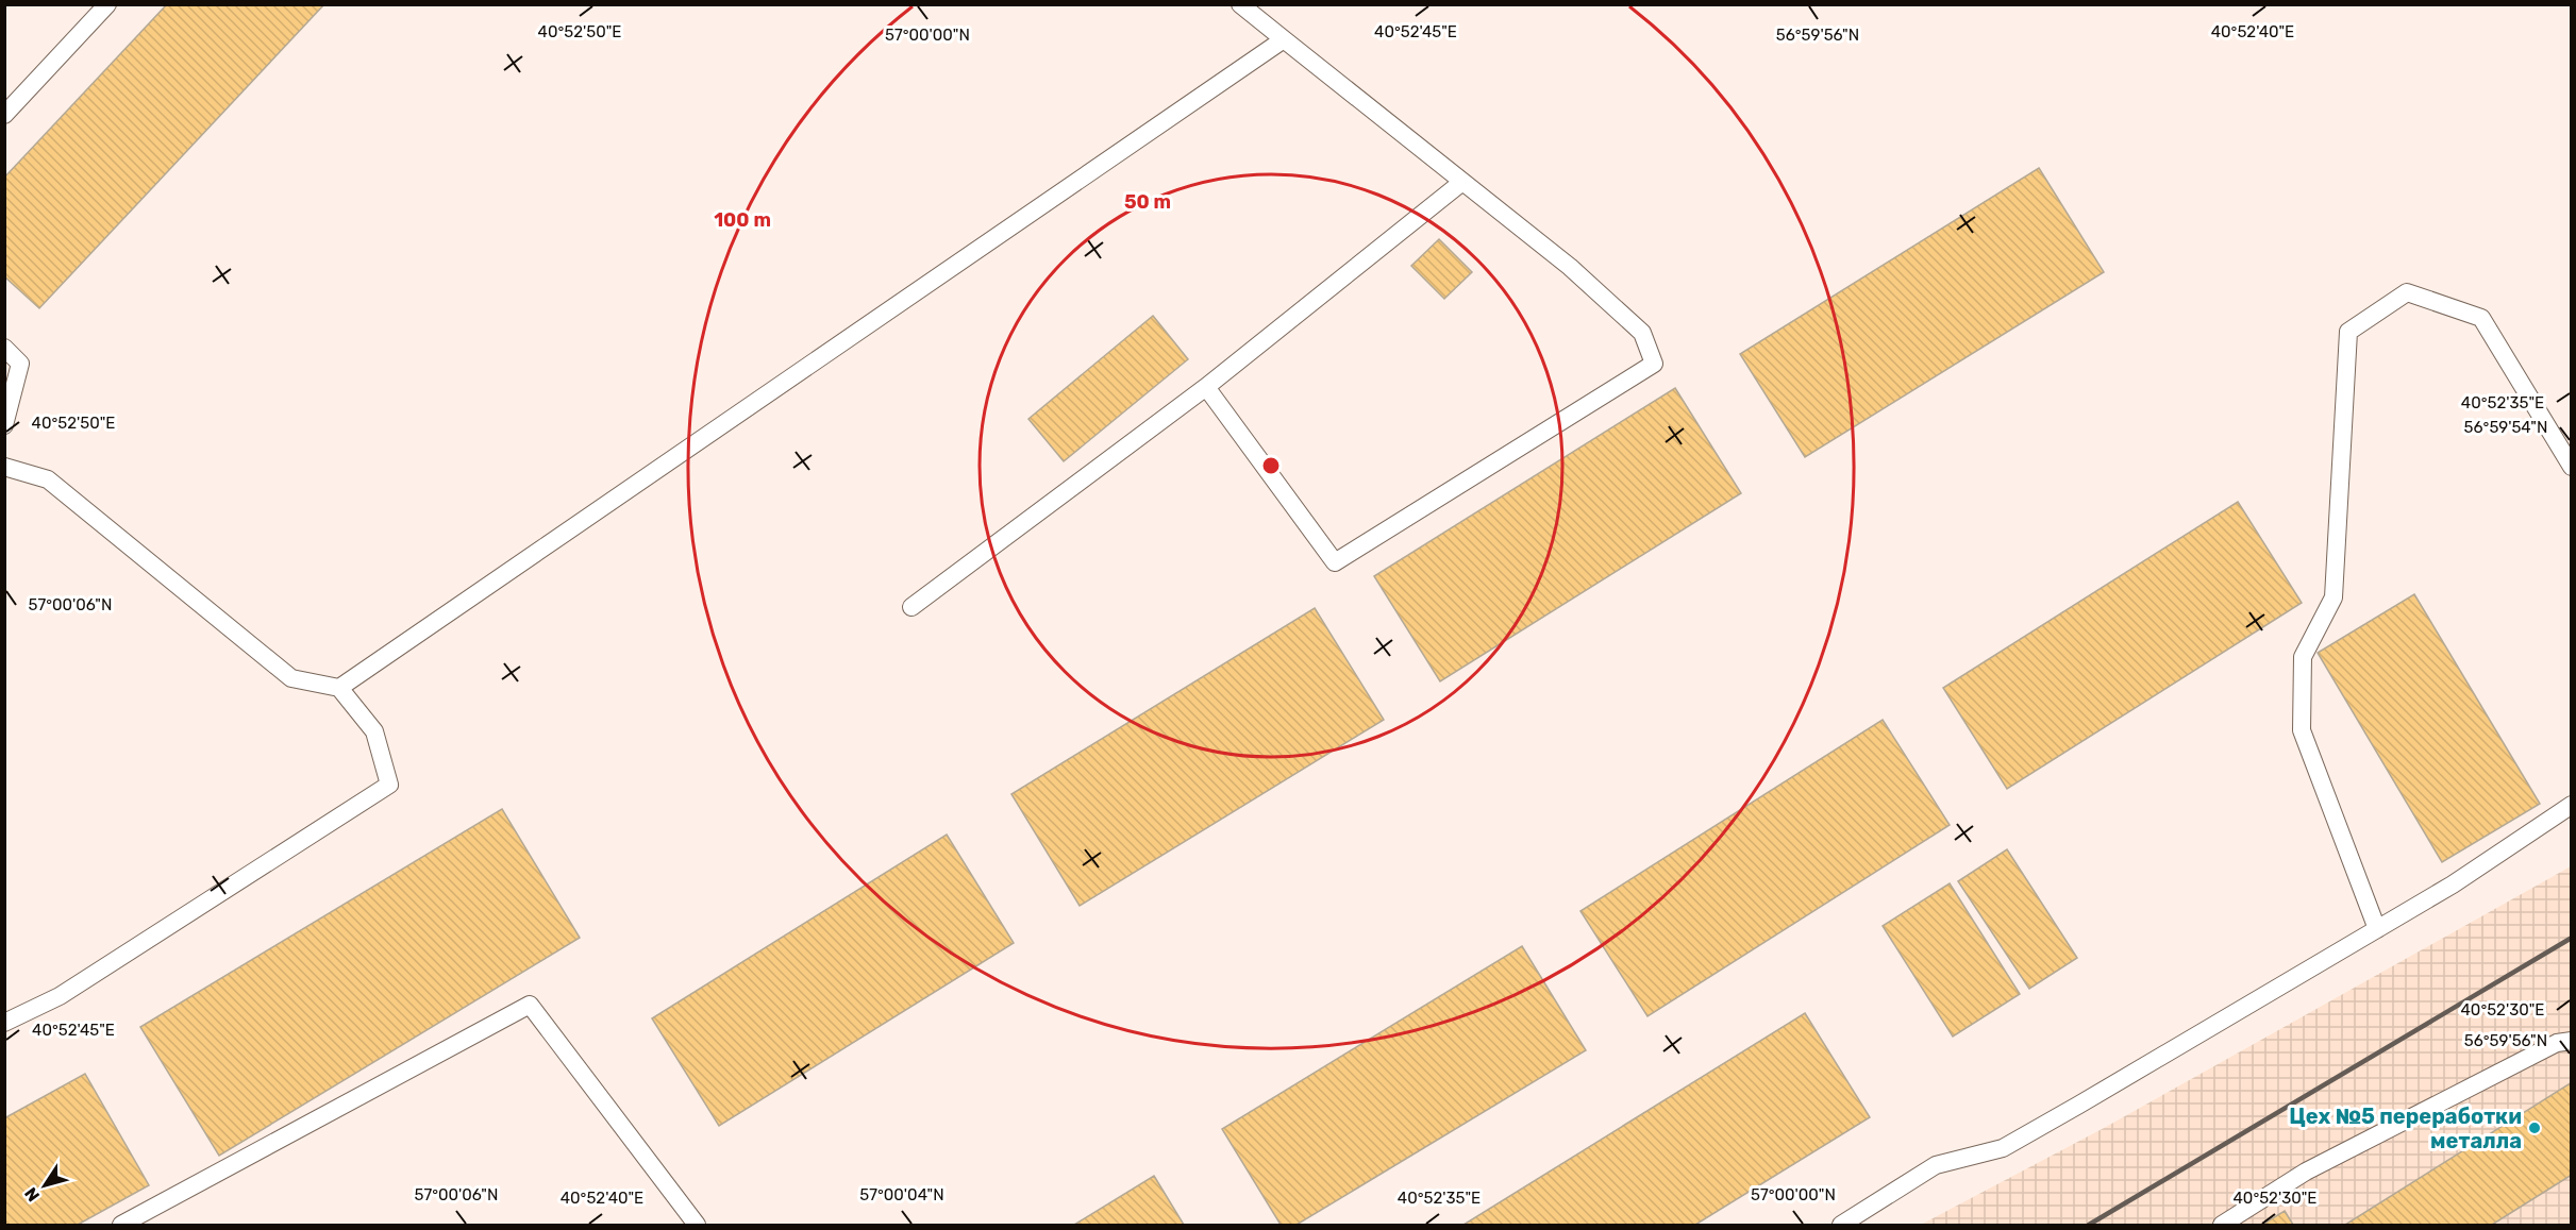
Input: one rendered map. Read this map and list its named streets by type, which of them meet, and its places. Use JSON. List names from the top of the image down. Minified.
{"places":["Цех №5 переработки металла"],"north":"bottom left","coordinates":["40°52'50\"E","40°52'45\"E","40°52'40\"E","57°00'00\"N","56°59'56\"N","40°52'35\"E","56°59'54\"N","57°00'06\"N","40°52'30\"E","57°00'04\"N"],"rings":["50 m","100 m"]}
